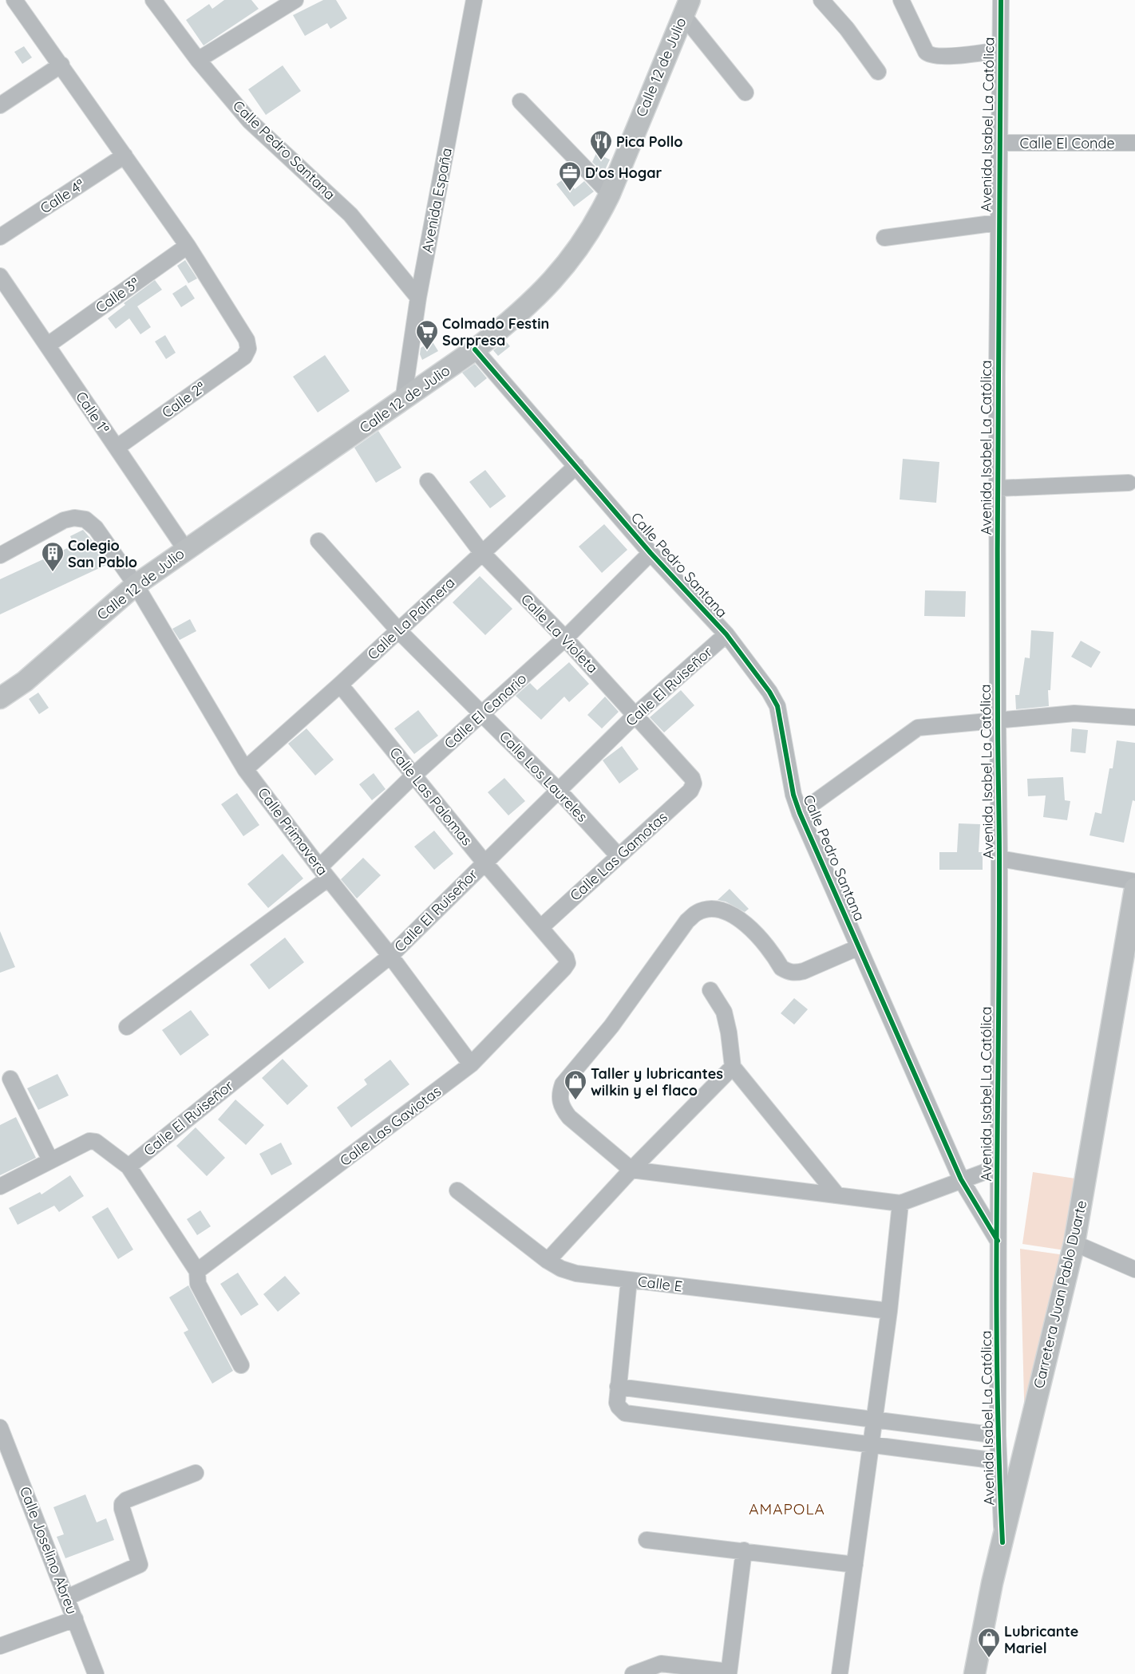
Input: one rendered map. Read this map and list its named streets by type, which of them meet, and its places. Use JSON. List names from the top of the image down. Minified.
{"streets":{"main road":["Calle 12 de Julio","Carretera Juan Pablo Duarte"],"street":["Avenida Isabel La Católica","Calle El Conde","Calle Pedro Santana","Calle 4ª","Avenida España","Calle 3ª","Calle 2ª","Calle 1ª","Calle La Palmera","Calle La Violeta","Calle El Ruiseñor","Calle El Canario","Calle Los Laureles","Calle Las Palomas","Calle Primavera","Calle Las Gamotas","Calle Las Gaviotas","Calle E","Calle Joselino Abreu"]},"crossings":[["Calle 12 de Julio","Calle Pedro Santana"],["Calle 12 de Julio","Avenida España"],["Calle 12 de Julio","Calle 1ª"],["Calle 12 de Julio","Calle Primavera"],["Avenida Isabel La Católica","Calle El Conde"],["Avenida Isabel La Católica","Calle Pedro Santana"],["Avenida Isabel La Católica","Carretera Juan Pablo Duarte"],["Calle Pedro Santana","Avenida España"],["Calle Pedro Santana","Calle La Palmera"],["Calle Pedro Santana","Calle El Ruiseñor"],["Calle Pedro Santana","Calle El Canario"],["Calle 3ª","Calle 2ª"],["Calle 3ª","Calle 1ª"],["Calle 2ª","Calle 1ª"],["Calle La Palmera","Calle La Violeta"],["Calle La Palmera","Calle Los Laureles"],["Calle La Palmera","Calle Las Palomas"],["Calle La Palmera","Calle Primavera"],["Calle La Violeta","Calle El Ruiseñor"],["Calle La Violeta","Calle El Canario"],["Calle La Violeta","Calle Las Gamotas"],["Calle El Ruiseñor","Calle Los Laureles"],["Calle El Ruiseñor","Calle Las Palomas"],["Calle El Ruiseñor","Calle Primavera"],["Calle El Canario","Calle Los Laureles"],["Calle El Canario","Calle Las Palomas"],["Calle El Canario","Calle Primavera"],["Calle Los Laureles","Calle Las Gamotas"],["Calle Las Palomas","Calle Las Gamotas"],["Calle Las Palomas","Calle Las Gaviotas"],["Calle Primavera","Calle Las Gaviotas"]],"districts":["AMAPOLA"],"places":{"restaurant":["Pica Pollo"],"office":["D'os Hogar"],"supermarket":["Colmado Festin Sorpresa"],"building":["Colegio San Pablo"],"shop":["Taller y lubricantes wilkin y el flaco","Lubricante Mariel"]}}
